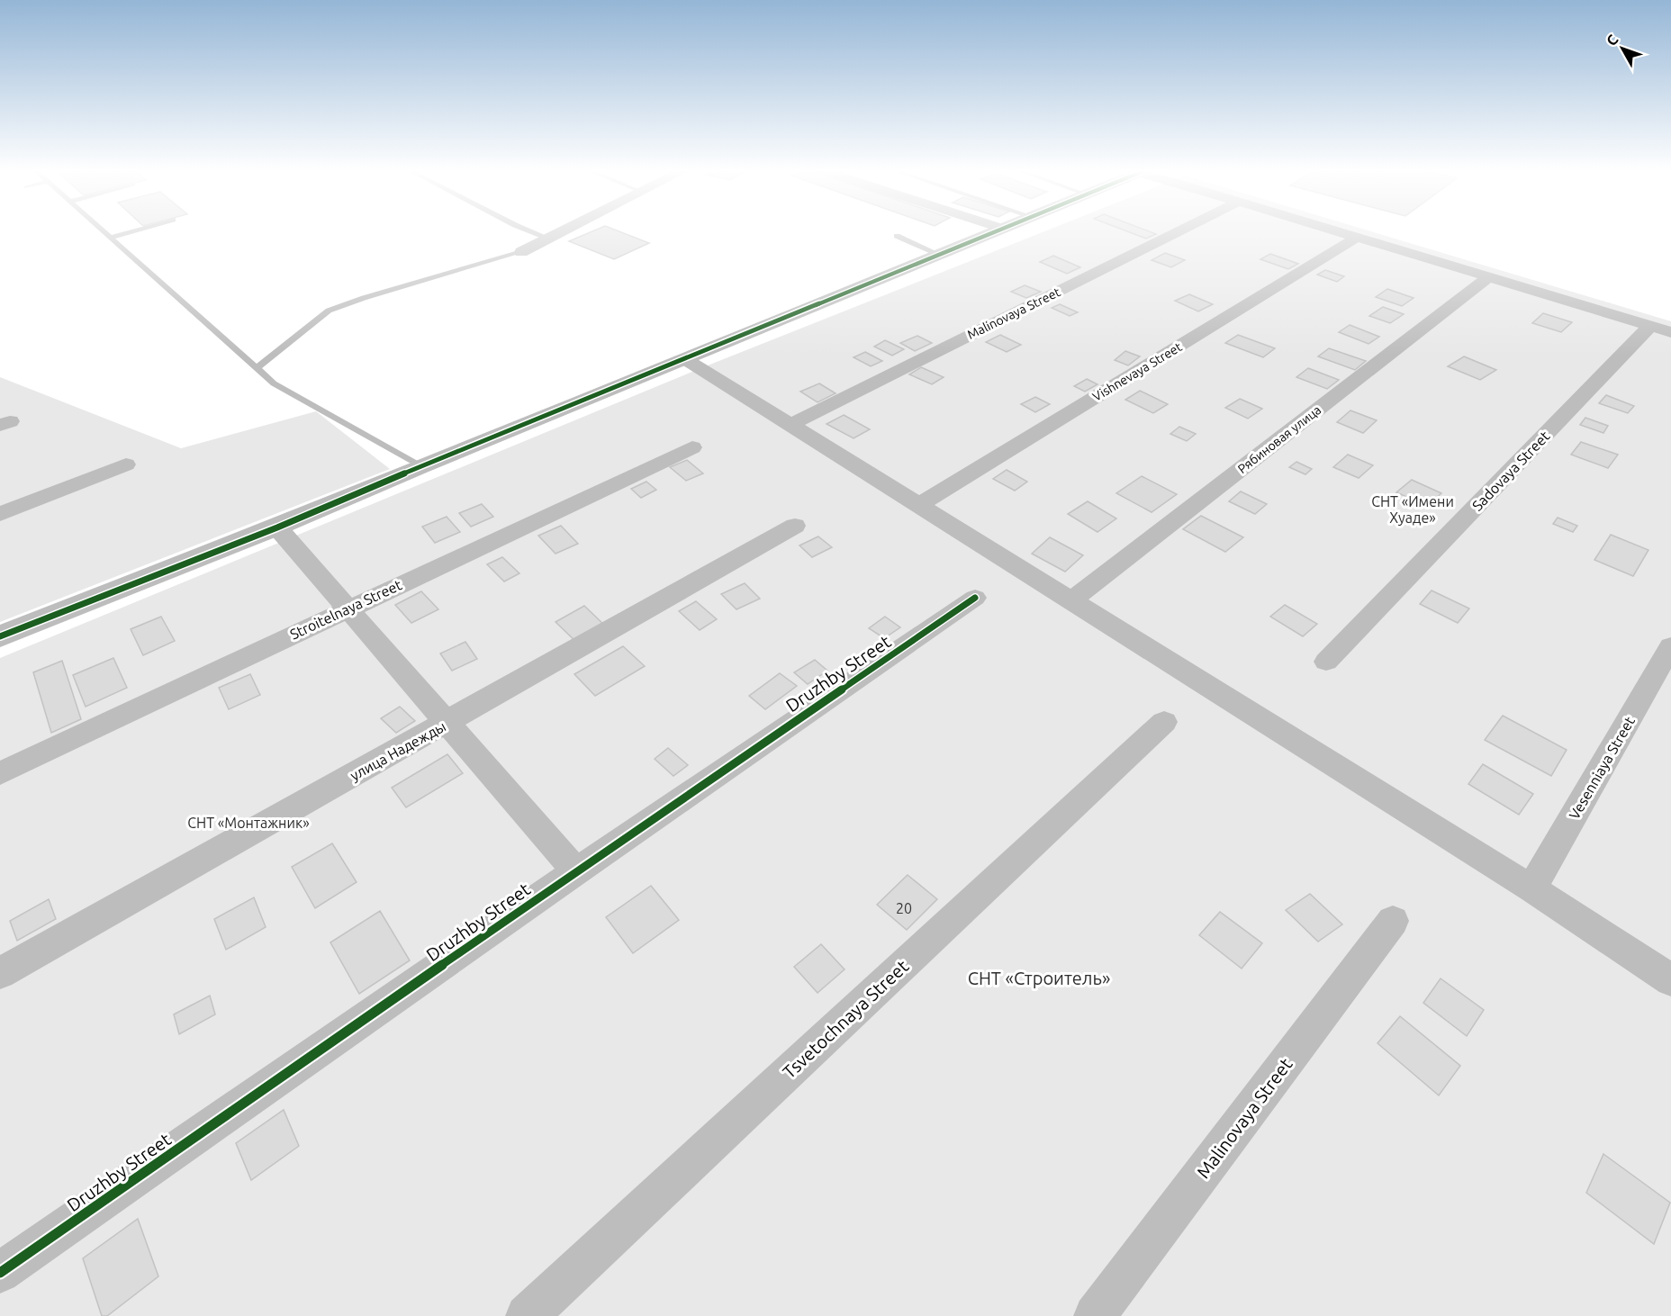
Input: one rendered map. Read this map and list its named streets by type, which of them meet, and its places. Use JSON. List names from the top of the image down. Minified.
{"streets":{"street":["Malinovaya Street","Vishnevaya Street","Рябиновая улица","Sadovaya Street","Stroitelnaya Street","Druzhby Street","улица Надежды","Vesenniaya Street","Tsvetochnaya Street"]},"parks":["СНТ «Имени Хуаде»","СНТ «Монтажник»","СНТ «Строитель»"],"house_numbers":["20"],"north":"top left"}
